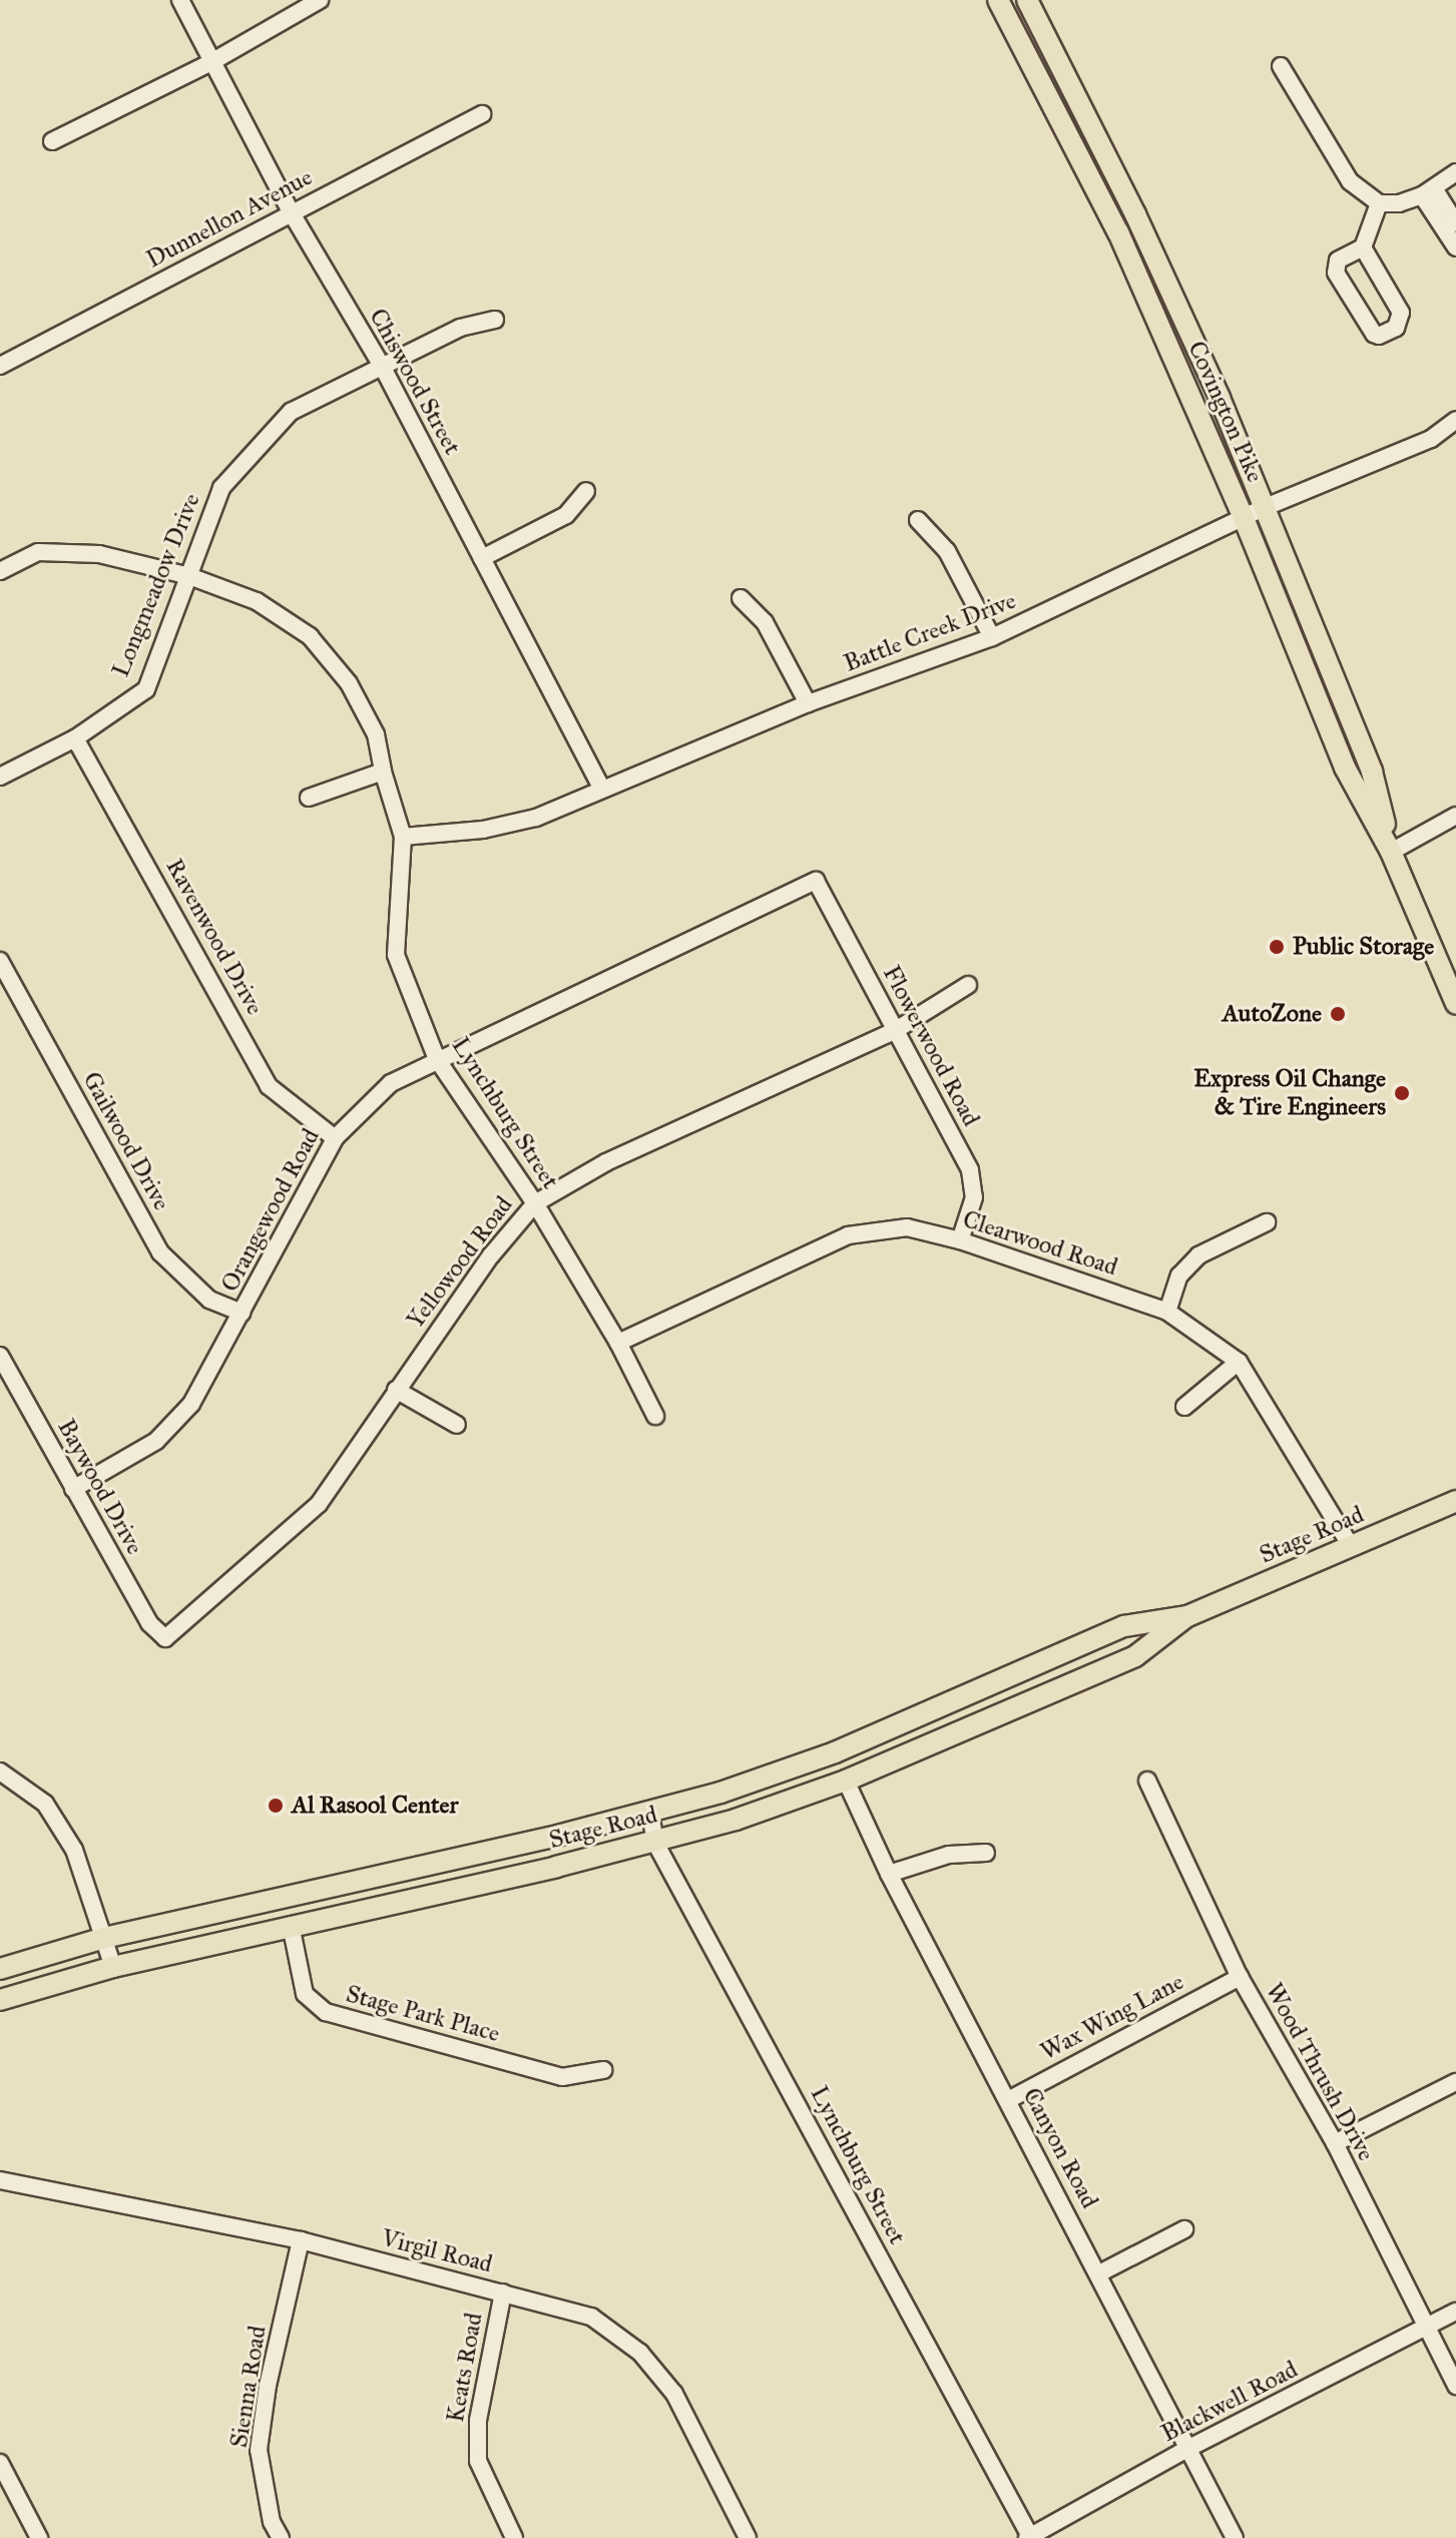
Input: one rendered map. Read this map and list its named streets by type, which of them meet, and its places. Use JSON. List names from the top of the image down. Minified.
{"streets":{"main road":["Covington Pike","Stage Road"],"street":["Dunnellon Avenue","Chiswood Street","Longmeadow Drive","Battle Creek Drive","Ravenwood Drive","Flowerwood Road","Lynchburg Street","Gailwood Drive","Orangewood Road","Clearwood Road","Yellowood Road","Baywood Drive","Stage Park Place","Wax Wing Lane","Wood Thrush Drive","Canyon Road","Virgil Road","Keats Road","Sienna Road","Blackwell Road"]},"crossings":[["Dunnellon Avenue","Chiswood Street"],["Chiswood Street","Longmeadow Drive"],["Chiswood Street","Battle Creek Drive"],["Covington Pike","Battle Creek Drive"],["Longmeadow Drive","Ravenwood Drive"],["Longmeadow Drive","Lynchburg Street"],["Battle Creek Drive","Lynchburg Street"],["Ravenwood Drive","Orangewood Road"],["Flowerwood Road","Orangewood Road"],["Flowerwood Road","Clearwood Road"],["Flowerwood Road","Yellowood Road"],["Lynchburg Street","Orangewood Road"],["Lynchburg Street","Clearwood Road"],["Lynchburg Street","Yellowood Road"],["Lynchburg Street","Stage Road"],["Lynchburg Street","Blackwell Road"],["Gailwood Drive","Orangewood Road"],["Orangewood Road","Baywood Drive"],["Clearwood Road","Stage Road"],["Yellowood Road","Baywood Drive"],["Stage Road","Stage Park Place"],["Stage Road","Canyon Road"],["Wax Wing Lane","Wood Thrush Drive"],["Wax Wing Lane","Canyon Road"],["Wood Thrush Drive","Blackwell Road"],["Canyon Road","Blackwell Road"],["Virgil Road","Keats Road"],["Virgil Road","Sienna Road"]],"places":["Public Storage","AutoZone","Express Oil Change & Tire Engineers","Al Rasool Center"]}
